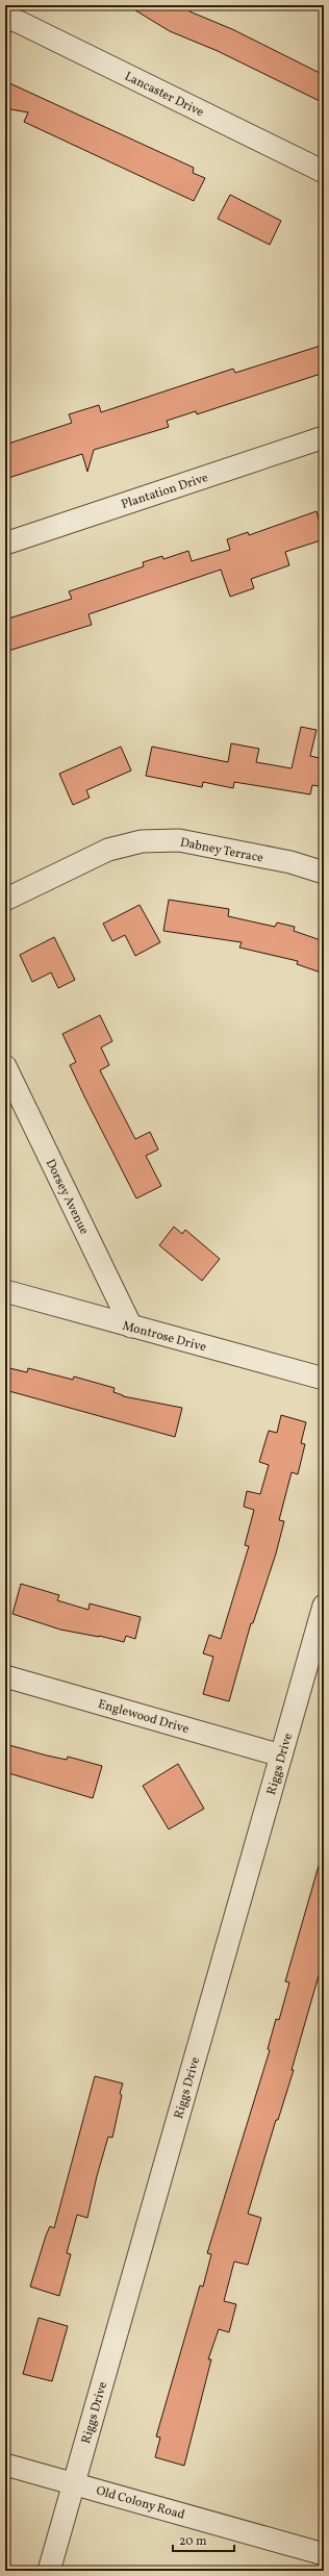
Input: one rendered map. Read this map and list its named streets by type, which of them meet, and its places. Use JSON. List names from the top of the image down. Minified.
{"streets":{"street":["Lancaster Drive","Plantation Drive","Dabney Terrace","Dorsey Avenue","Montrose Drive","Englewood Drive","Riggs Drive","Old Colony Road"]},"crossings":[["Dorsey Avenue","Montrose Drive"],["Englewood Drive","Riggs Drive"],["Riggs Drive","Old Colony Road"]],"scale_bar":"20 m"}
